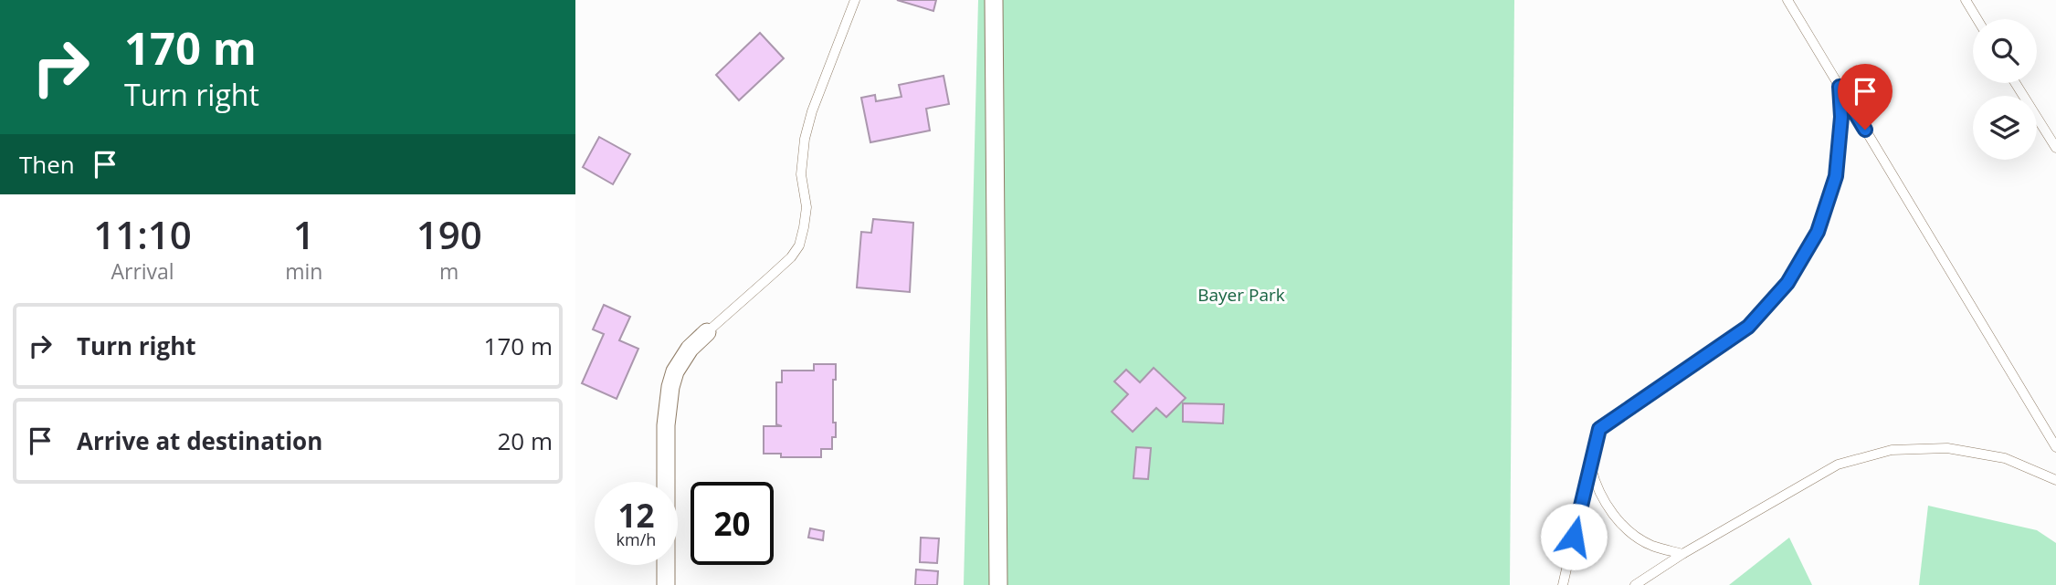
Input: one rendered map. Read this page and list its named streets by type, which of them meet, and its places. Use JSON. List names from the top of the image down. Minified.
{"parks":["Bayer Park"],"page":{"turn":["170 m","Turn right"],"then":"Then","eta":["11:10","Arrival","1","min","190","m"],"list":[{"name":"Turn right","value":"170 m"},{"name":"Arrive at destination","value":"20 m"}],"speed":"12 km/h","limit":"20"}}
